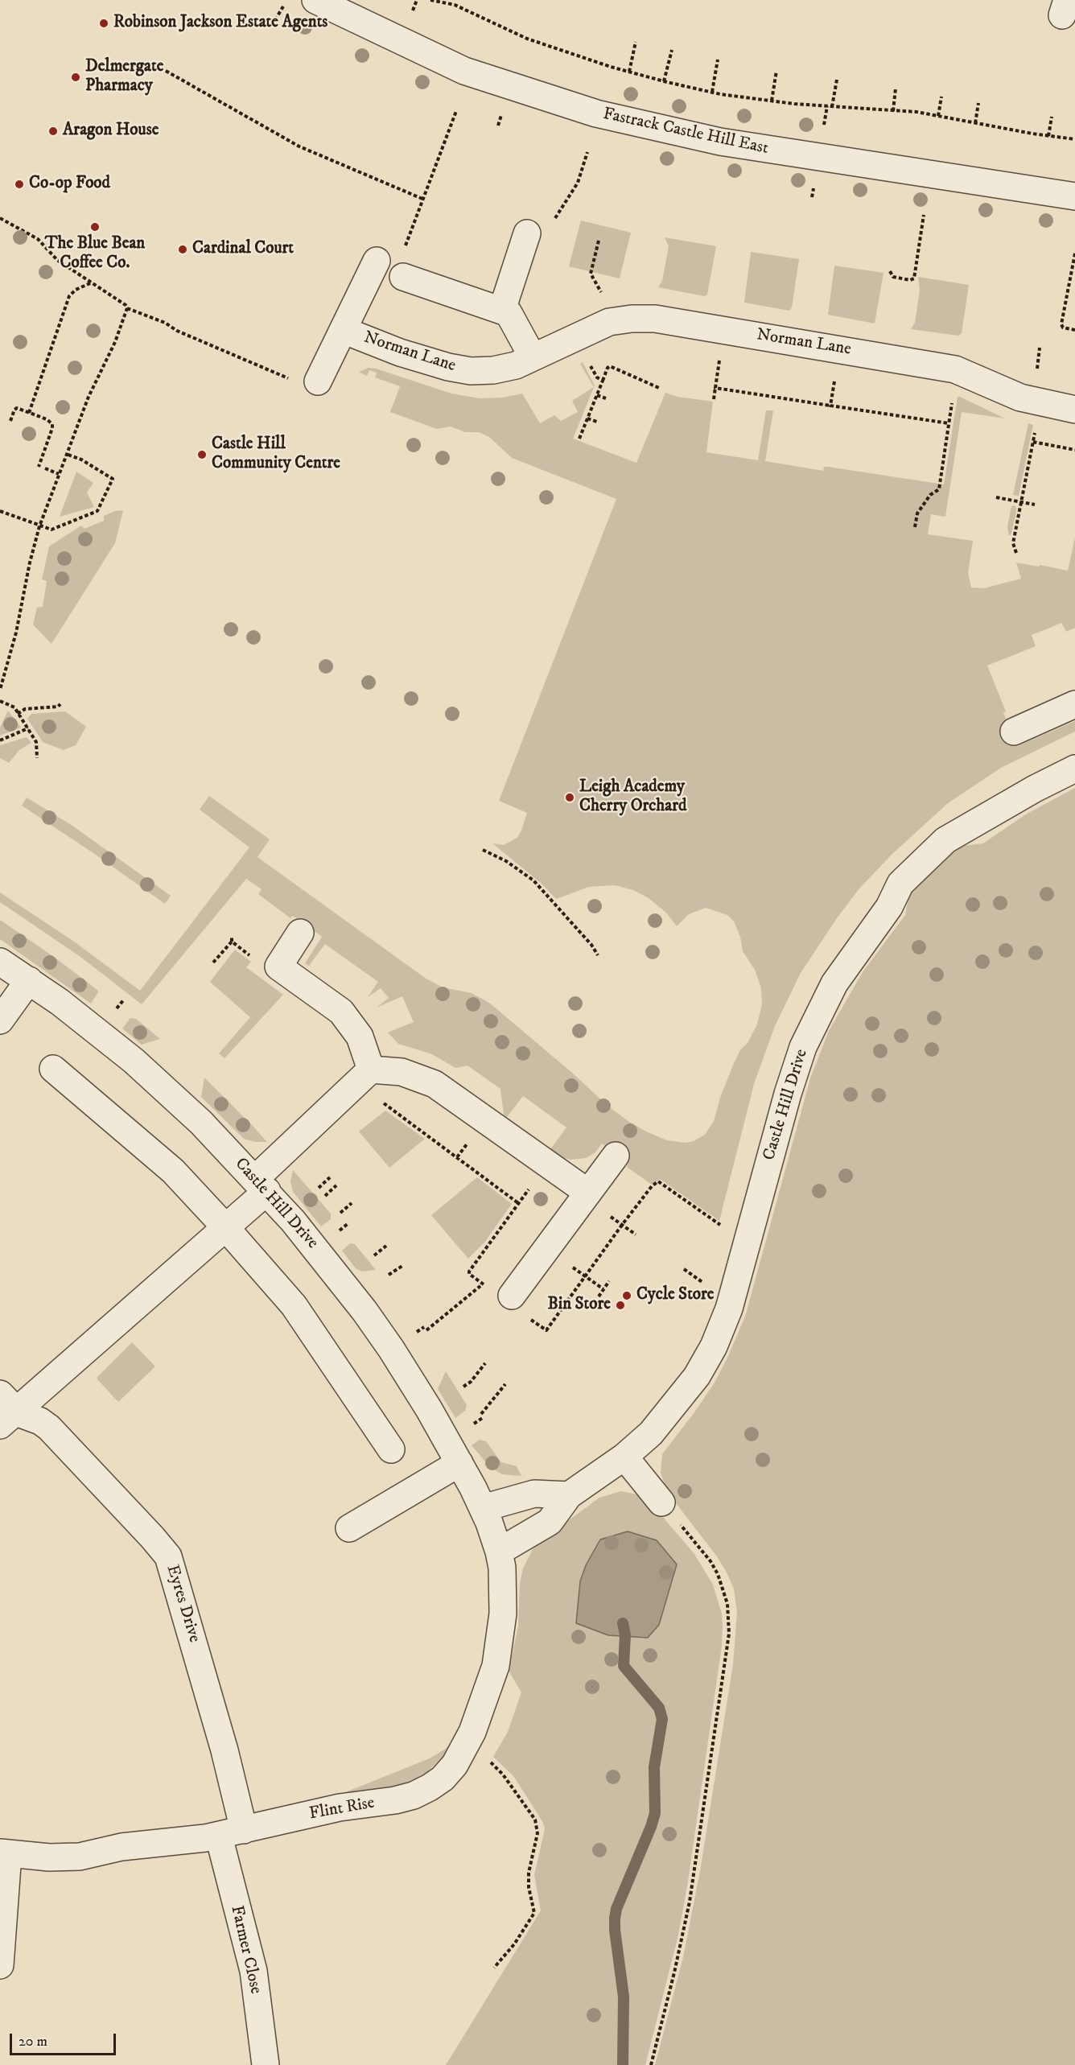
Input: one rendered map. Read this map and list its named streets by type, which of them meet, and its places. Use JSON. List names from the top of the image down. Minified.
{"streets":{"street":["Fastrack Castle Hill East","Norman Lane","Castle Hill Drive","Eyres Drive","Flint Rise","Farmer Close"]},"crossings":[["Castle Hill Drive","Eyres Drive"],["Castle Hill Drive","Flint Rise"],["Eyres Drive","Flint Rise"],["Flint Rise","Farmer Close"]],"places":["Robinson Jackson Estate Agents","Delmergate Pharmacy","Aragon House","Co-op Food","The Blue Bean Coffee Co.","Cardinal Court","Castle Hill Community Centre","Leigh Academy Cherry Orchard","Cycle Store","Bin Store"],"scale_bar":"20 m"}
